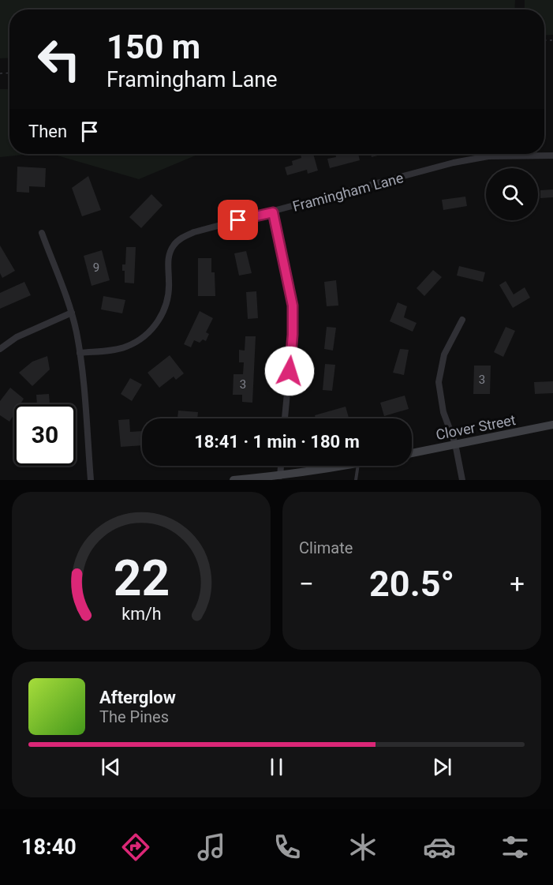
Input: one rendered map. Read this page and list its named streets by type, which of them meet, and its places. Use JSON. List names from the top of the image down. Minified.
{"streets":{"main road":["Clover Street"],"street":["Framingham Lane"]},"house_numbers":["9","3","3"],"page":{"turn":["150 m","Framingham Lane"],"then":"Then","limit":"30","trip":"18:41 · 1 min · 180 m","tile":"Climate","heat":["−","20.5°","+"],"song":["Afterglow","The Pines"],"tabs":"18:40","gauge":["22","km/h"]}}
